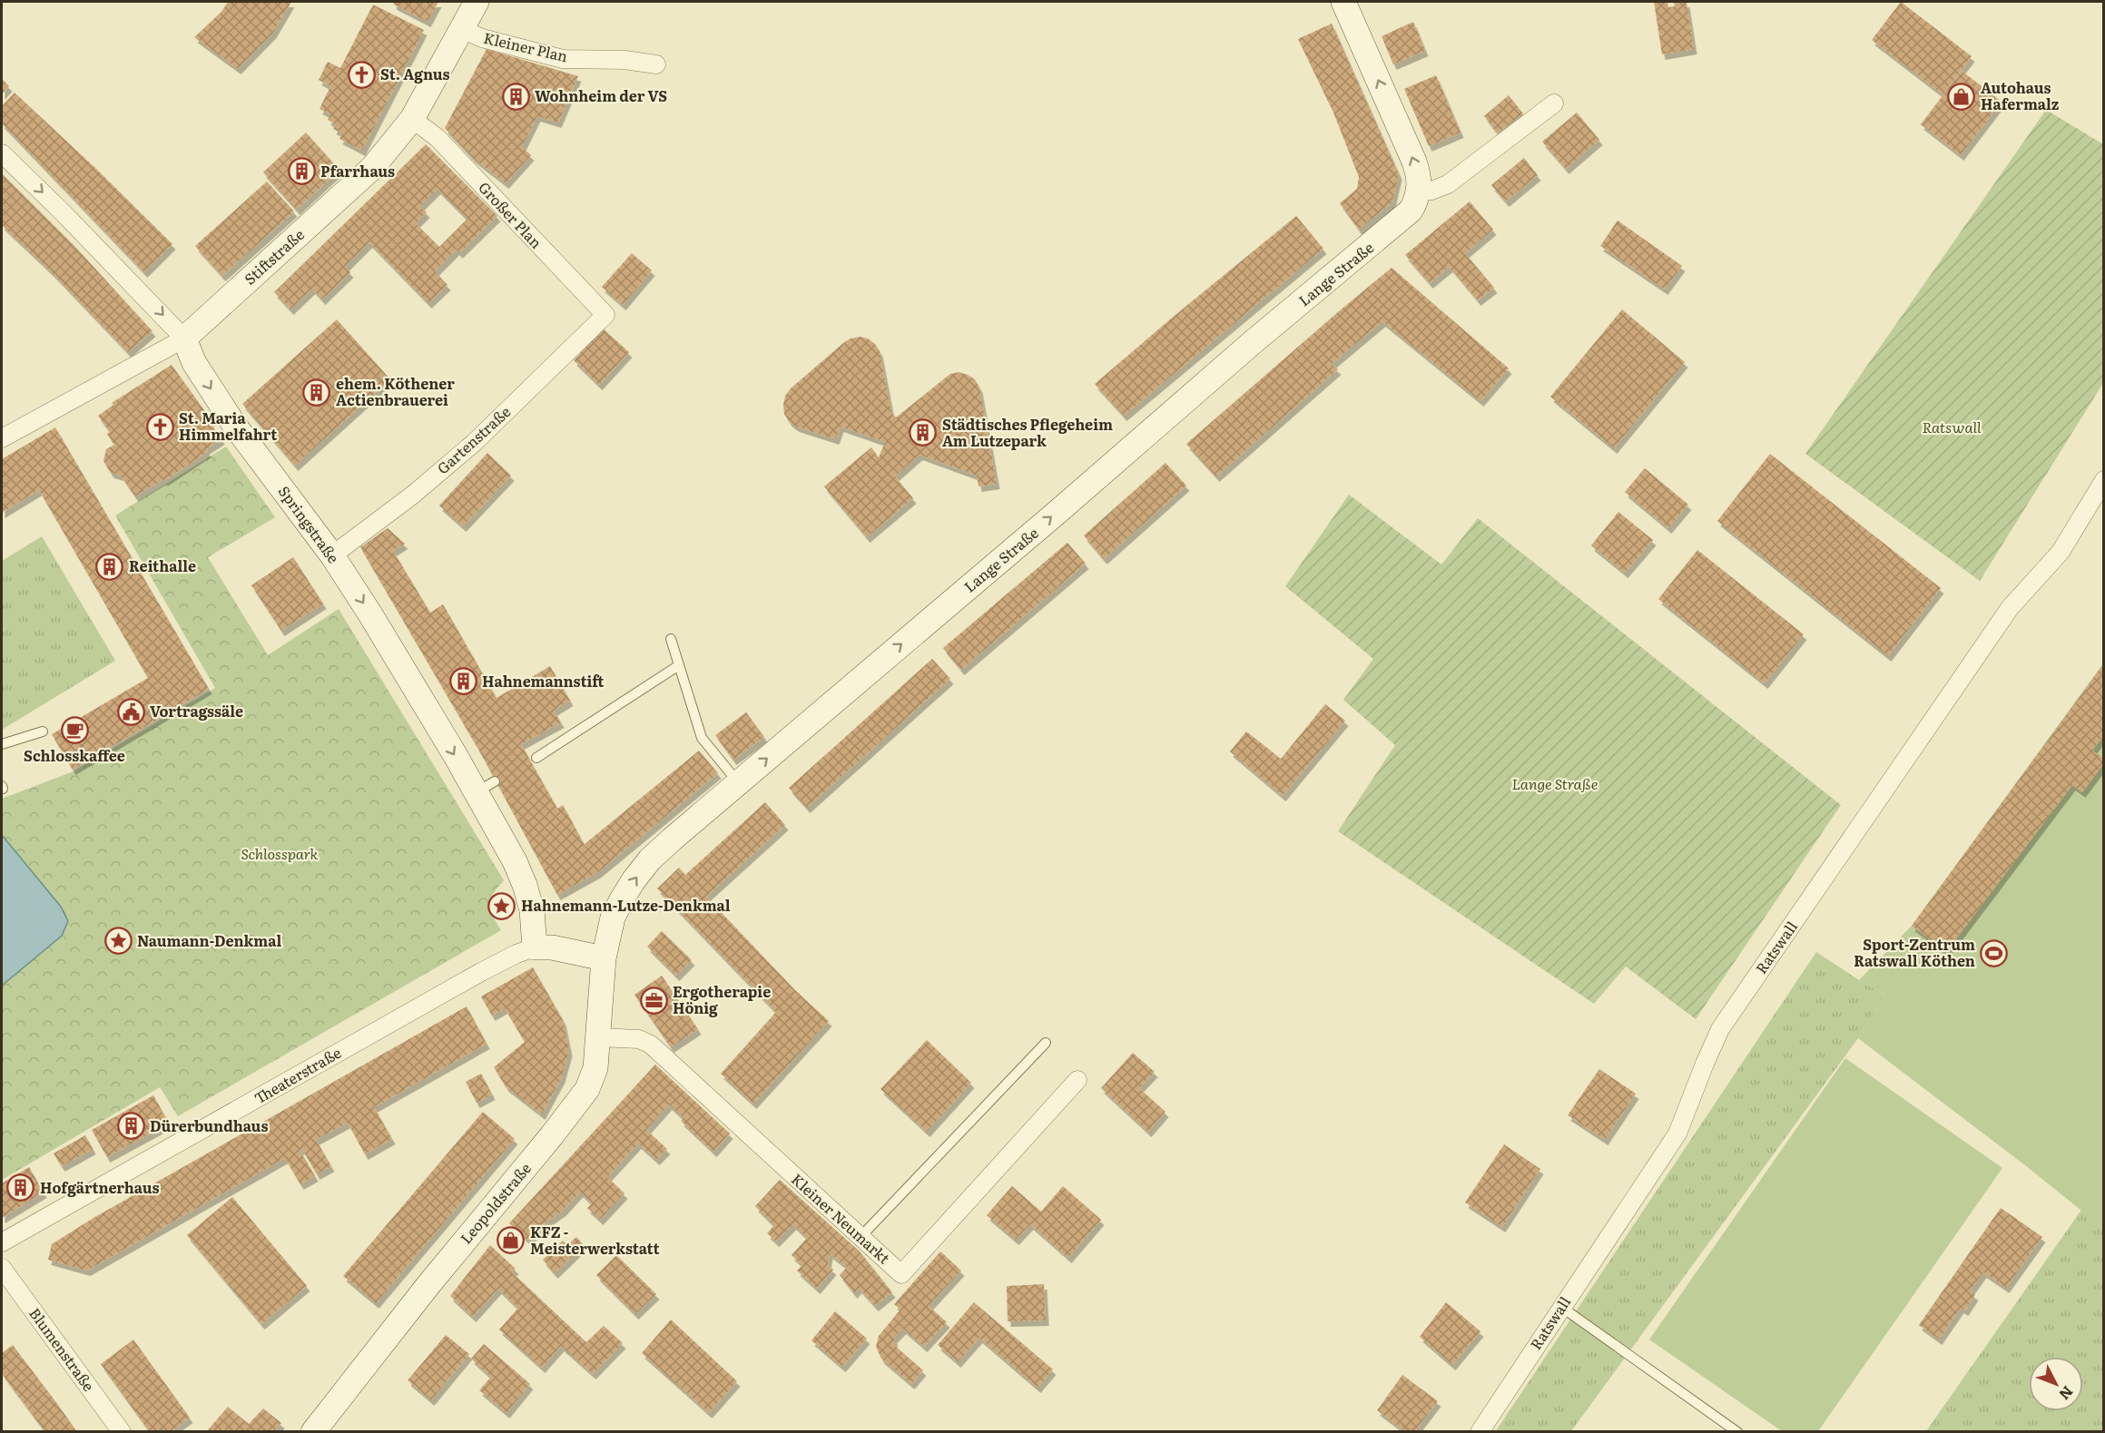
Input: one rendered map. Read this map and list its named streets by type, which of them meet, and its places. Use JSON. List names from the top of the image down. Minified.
{"streets":{"main road":["Stiftstraße","Lange Straße","Springstraße","Theaterstraße","Leopoldstraße"],"street":["Kleiner Plan","Großer Plan","Gartenstraße","Ratswall","Kleiner Neumarkt","Blumenstraße"]},"crossings":[["Kleiner Plan","Stiftstraße"],["Großer Plan","Stiftstraße"],["Großer Plan","Gartenstraße"],["Stiftstraße","Springstraße"],["Lange Straße","Theaterstraße"],["Lange Straße","Leopoldstraße"],["Gartenstraße","Springstraße"],["Springstraße","Theaterstraße"],["Theaterstraße","Leopoldstraße"],["Leopoldstraße","Kleiner Neumarkt"]],"one_way":["Lange Straße","Springstraße"],"parks":["Ratswall","Lange Straße","Schlosspark"],"places":{"church":["St. Agnus","St. Maria Himmelfahrt"],"building":["Wohnheim der VS","Pfarrhaus","ehem. Köthener Actienbrauerei","Städtisches Pflegeheim Am Lutzepark","Reithalle","Hahnemannstift","Dürerbundhaus","Hofgärtnerhaus"],"shop":["Autohaus Hafermalz","KFZ - Meisterwerkstatt"],"public building":["Vortragssäle"],"cafe":["Schlosskaffee"],"place":["Hahnemann-Lutze-Denkmal","Naumann-Denkmal"],"sports":["Sport-Zentrum Ratswall Köthen"],"office":["Ergotherapie Hönig"]},"north":"bottom right"}
